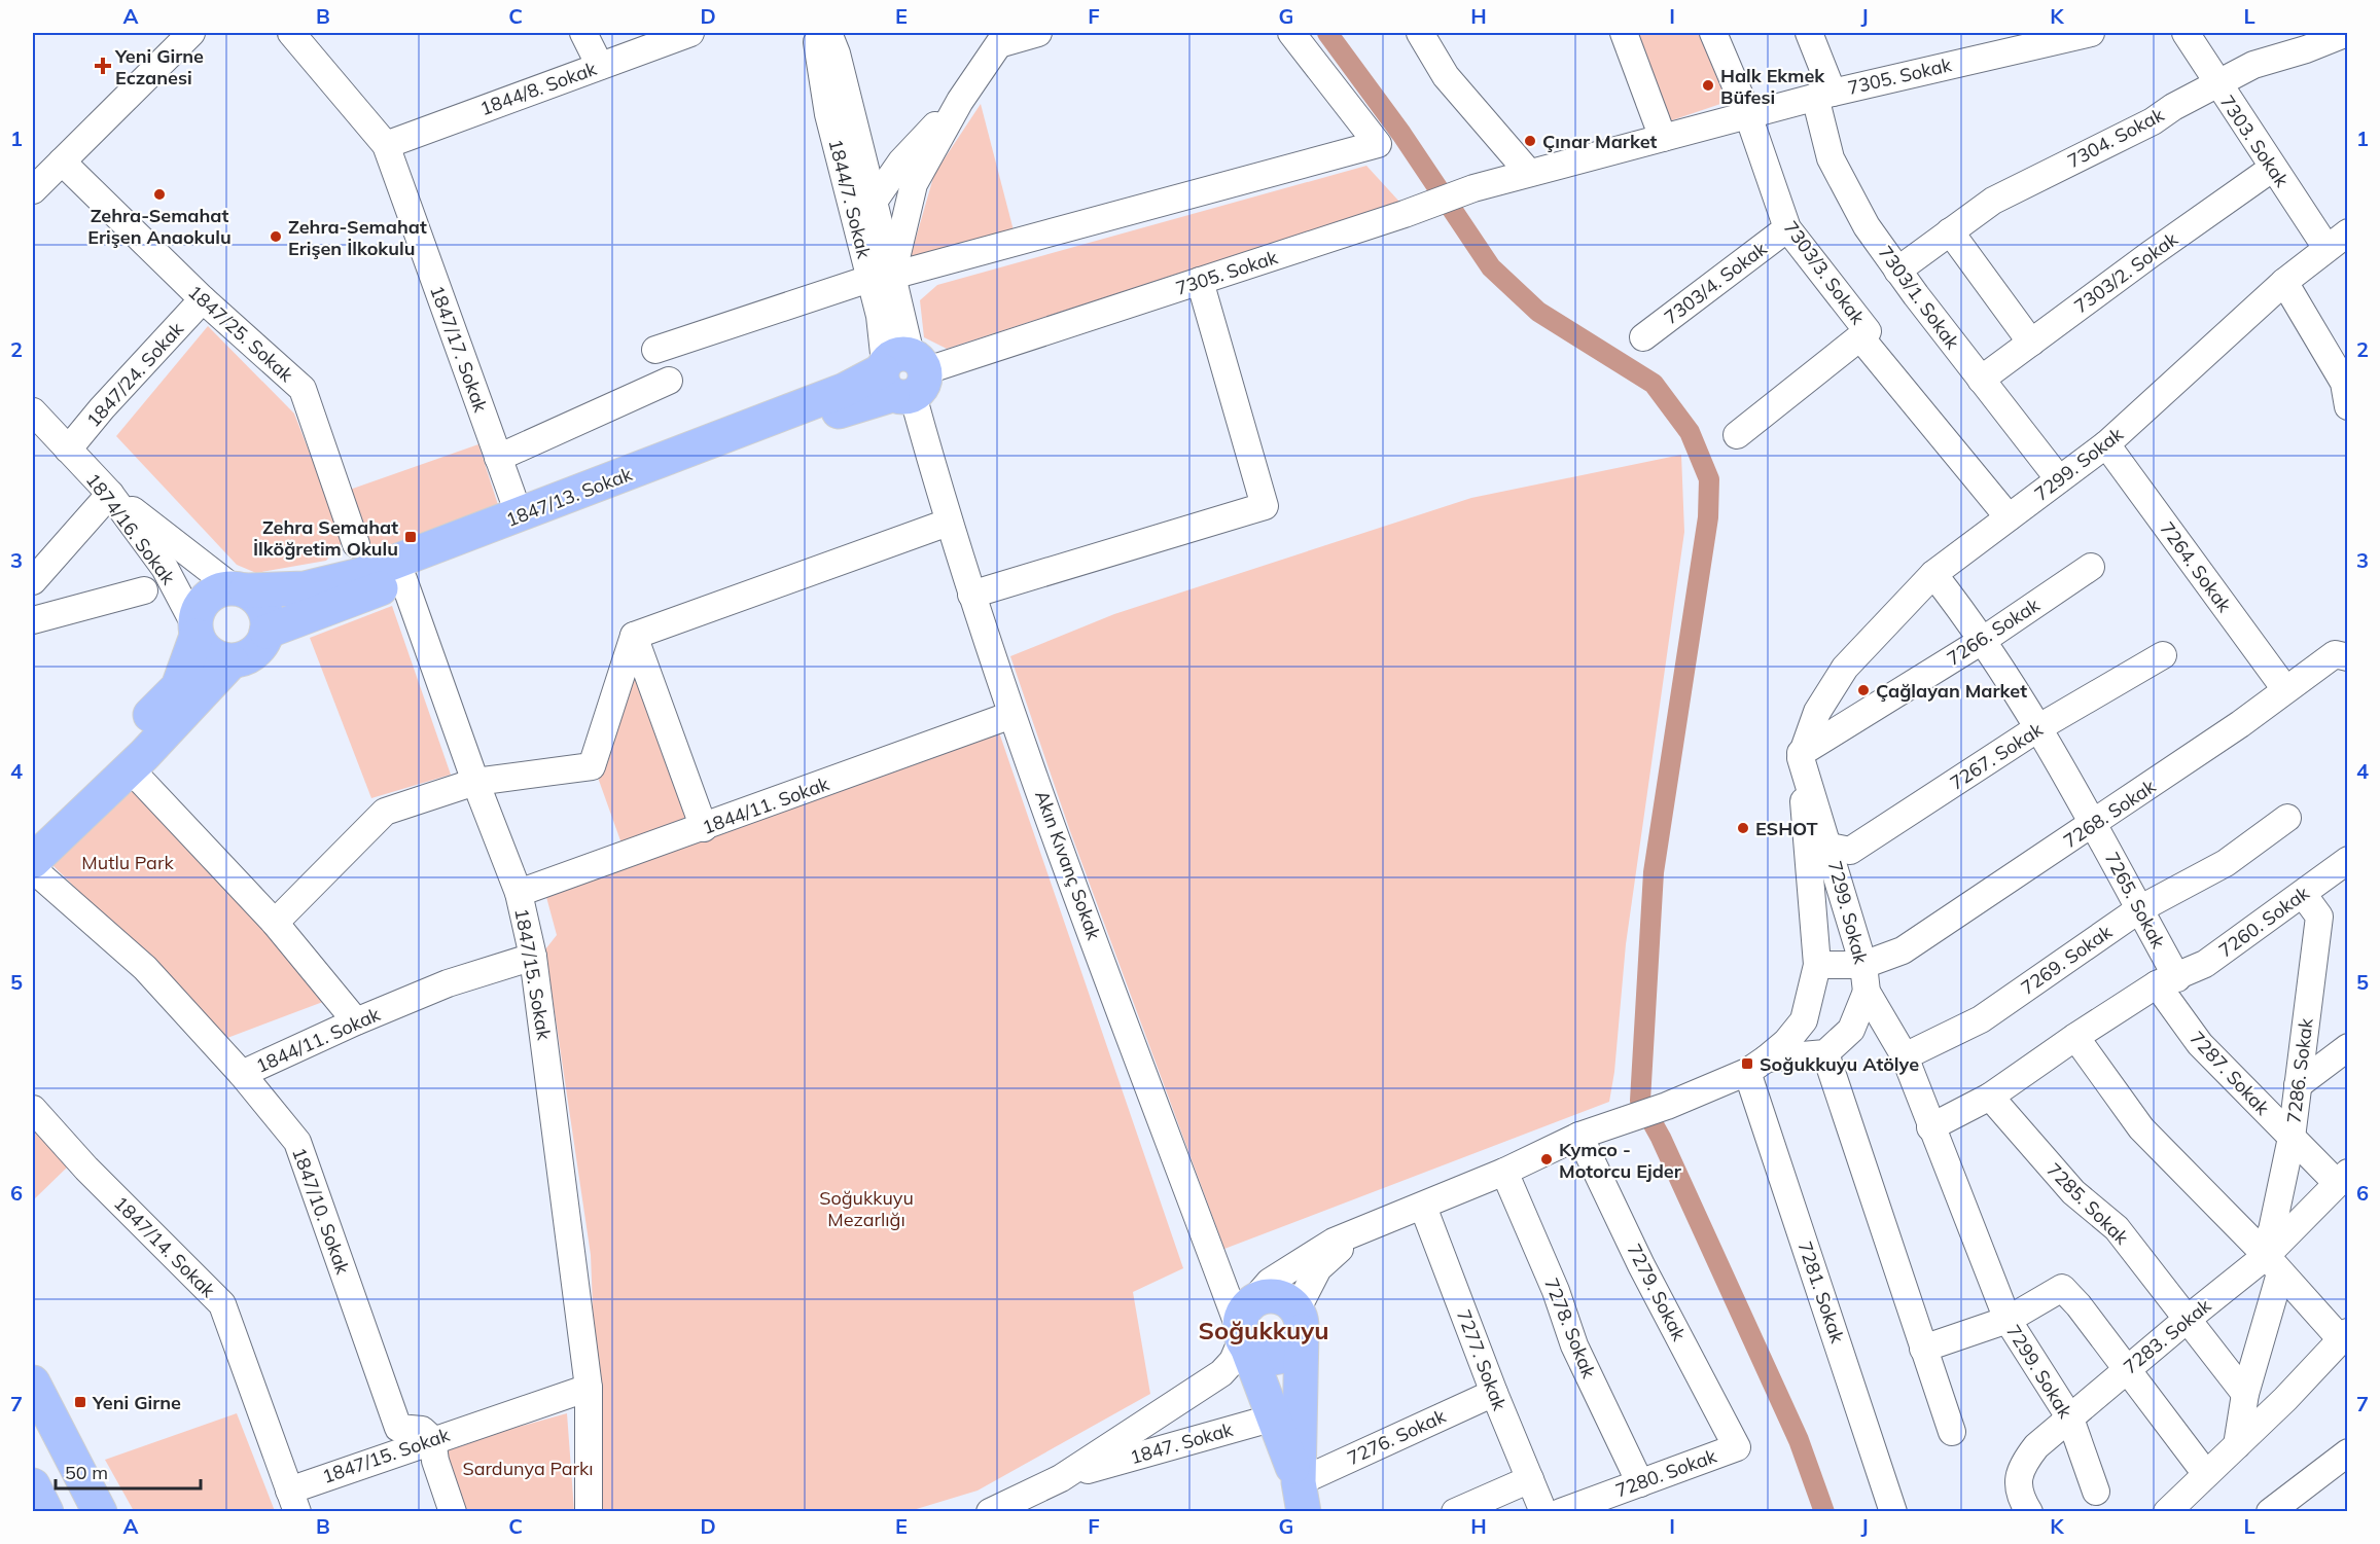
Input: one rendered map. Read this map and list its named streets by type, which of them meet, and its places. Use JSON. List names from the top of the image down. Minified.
{"streets":{"main road":["1847/13. Sokak"],"street":["7305. Sokak","1844/8. Sokak","7304. Sokak","7303. Sokak","1844/7. Sokak","7303/3. Sokak","7303/2. Sokak","7303/4. Sokak","7303/1. Sokak","1847/25. Sokak","1847/17. Sokak","1847/24. Sokak","7299. Sokak","1874/16. Sokak","7264. Sokak","7266. Sokak","7267. Sokak","1844/11. Sokak","7268. Sokak","Akın Kıvanç Sokak","7265. Sokak","7260. Sokak","7269. Sokak","1847/15. Sokak","7286. Sokak","7287. Sokak","7285. Sokak","1847/10. Sokak","1847/14. Sokak","7279. Sokak","7281. Sokak","7278. Sokak","7283. Sokak","7277. Sokak","7276. Sokak","1847. Sokak","7280. Sokak"]},"crossings":[["7305. Sokak","7303/3. Sokak"],["7305. Sokak","7303/1. Sokak"],["7305. Sokak","1847/13. Sokak"],["7305. Sokak","Akın Kıvanç Sokak"],["1844/8. Sokak","1847/17. Sokak"],["7304. Sokak","7303. Sokak"],["7304. Sokak","7303/1. Sokak"],["7303. Sokak","7303/2. Sokak"],["7303. Sokak","7299. Sokak"],["1844/7. Sokak","Akın Kıvanç Sokak"],["7303/3. Sokak","7303/4. Sokak"],["7303/3. Sokak","7299. Sokak"],["7303/2. Sokak","7303/1. Sokak"],["7303/1. Sokak","7299. Sokak"],["1847/25. Sokak","1847/24. Sokak"],["1847/17. Sokak","1847/13. Sokak"],["1847/24. Sokak","1874/16. Sokak"],["7299. Sokak","7264. Sokak"],["7299. Sokak","7266. Sokak"],["7299. Sokak","7267. Sokak"],["7299. Sokak","7268. Sokak"],["7299. Sokak","7265. Sokak"],["7299. Sokak","7269. Sokak"],["7299. Sokak","7283. Sokak"],["1847/13. Sokak","1874/16. Sokak"],["1847/13. Sokak","Akın Kıvanç Sokak"],["1847/13. Sokak","1847/15. Sokak"],["7264. Sokak","7268. Sokak"],["7266. Sokak","7265. Sokak"],["7267. Sokak","7265. Sokak"],["1844/11. Sokak","Akın Kıvanç Sokak"],["1844/11. Sokak","1847/15. Sokak"],["1844/11. Sokak","1847/10. Sokak"],["7268. Sokak","7265. Sokak"],["Akın Kıvanç Sokak","1847. Sokak"],["7265. Sokak","7260. Sokak"],["7265. Sokak","7269. Sokak"],["7265. Sokak","7287. Sokak"],["7260. Sokak","7286. Sokak"],["7260. Sokak","7287. Sokak"],["7260. Sokak","7285. Sokak"],["1847/15. Sokak","1847/10. Sokak"],["1847/15. Sokak","1847/14. Sokak"],["7286. Sokak","7287. Sokak"],["7286. Sokak","7285. Sokak"],["7286. Sokak","7283. Sokak"],["7287. Sokak","7283. Sokak"],["7285. Sokak","7283. Sokak"],["7279. Sokak","7280. Sokak"],["7278. Sokak","7280. Sokak"],["7277. Sokak","7276. Sokak"]],"districts":["Soğukkuyu"],"parks":["Mutlu Park","Soğukkuyu Mezarlığı","Sardunya Parkı"],"places":{"health":["Yeni Girne Eczanesi"],"other":["Halk Ekmek Büfesi","Çınar Market","Zehra-Semahat Erişen Anaokulu","Zehra-Semahat Erişen İlkokulu","Çağlayan Market","ESHOT","Kymco - Motorcu Ejder"],"transit":["Zehra Semahat İlköğretim Okulu","Soğukkuyu Atölye","Yeni Girne"]},"scale_bar":"50 m","grid":{"columns":["A","B","C","D","E","F","G","H","I","J","K","L"],"rows":["1","2","3","4","5","6","7"]}}
